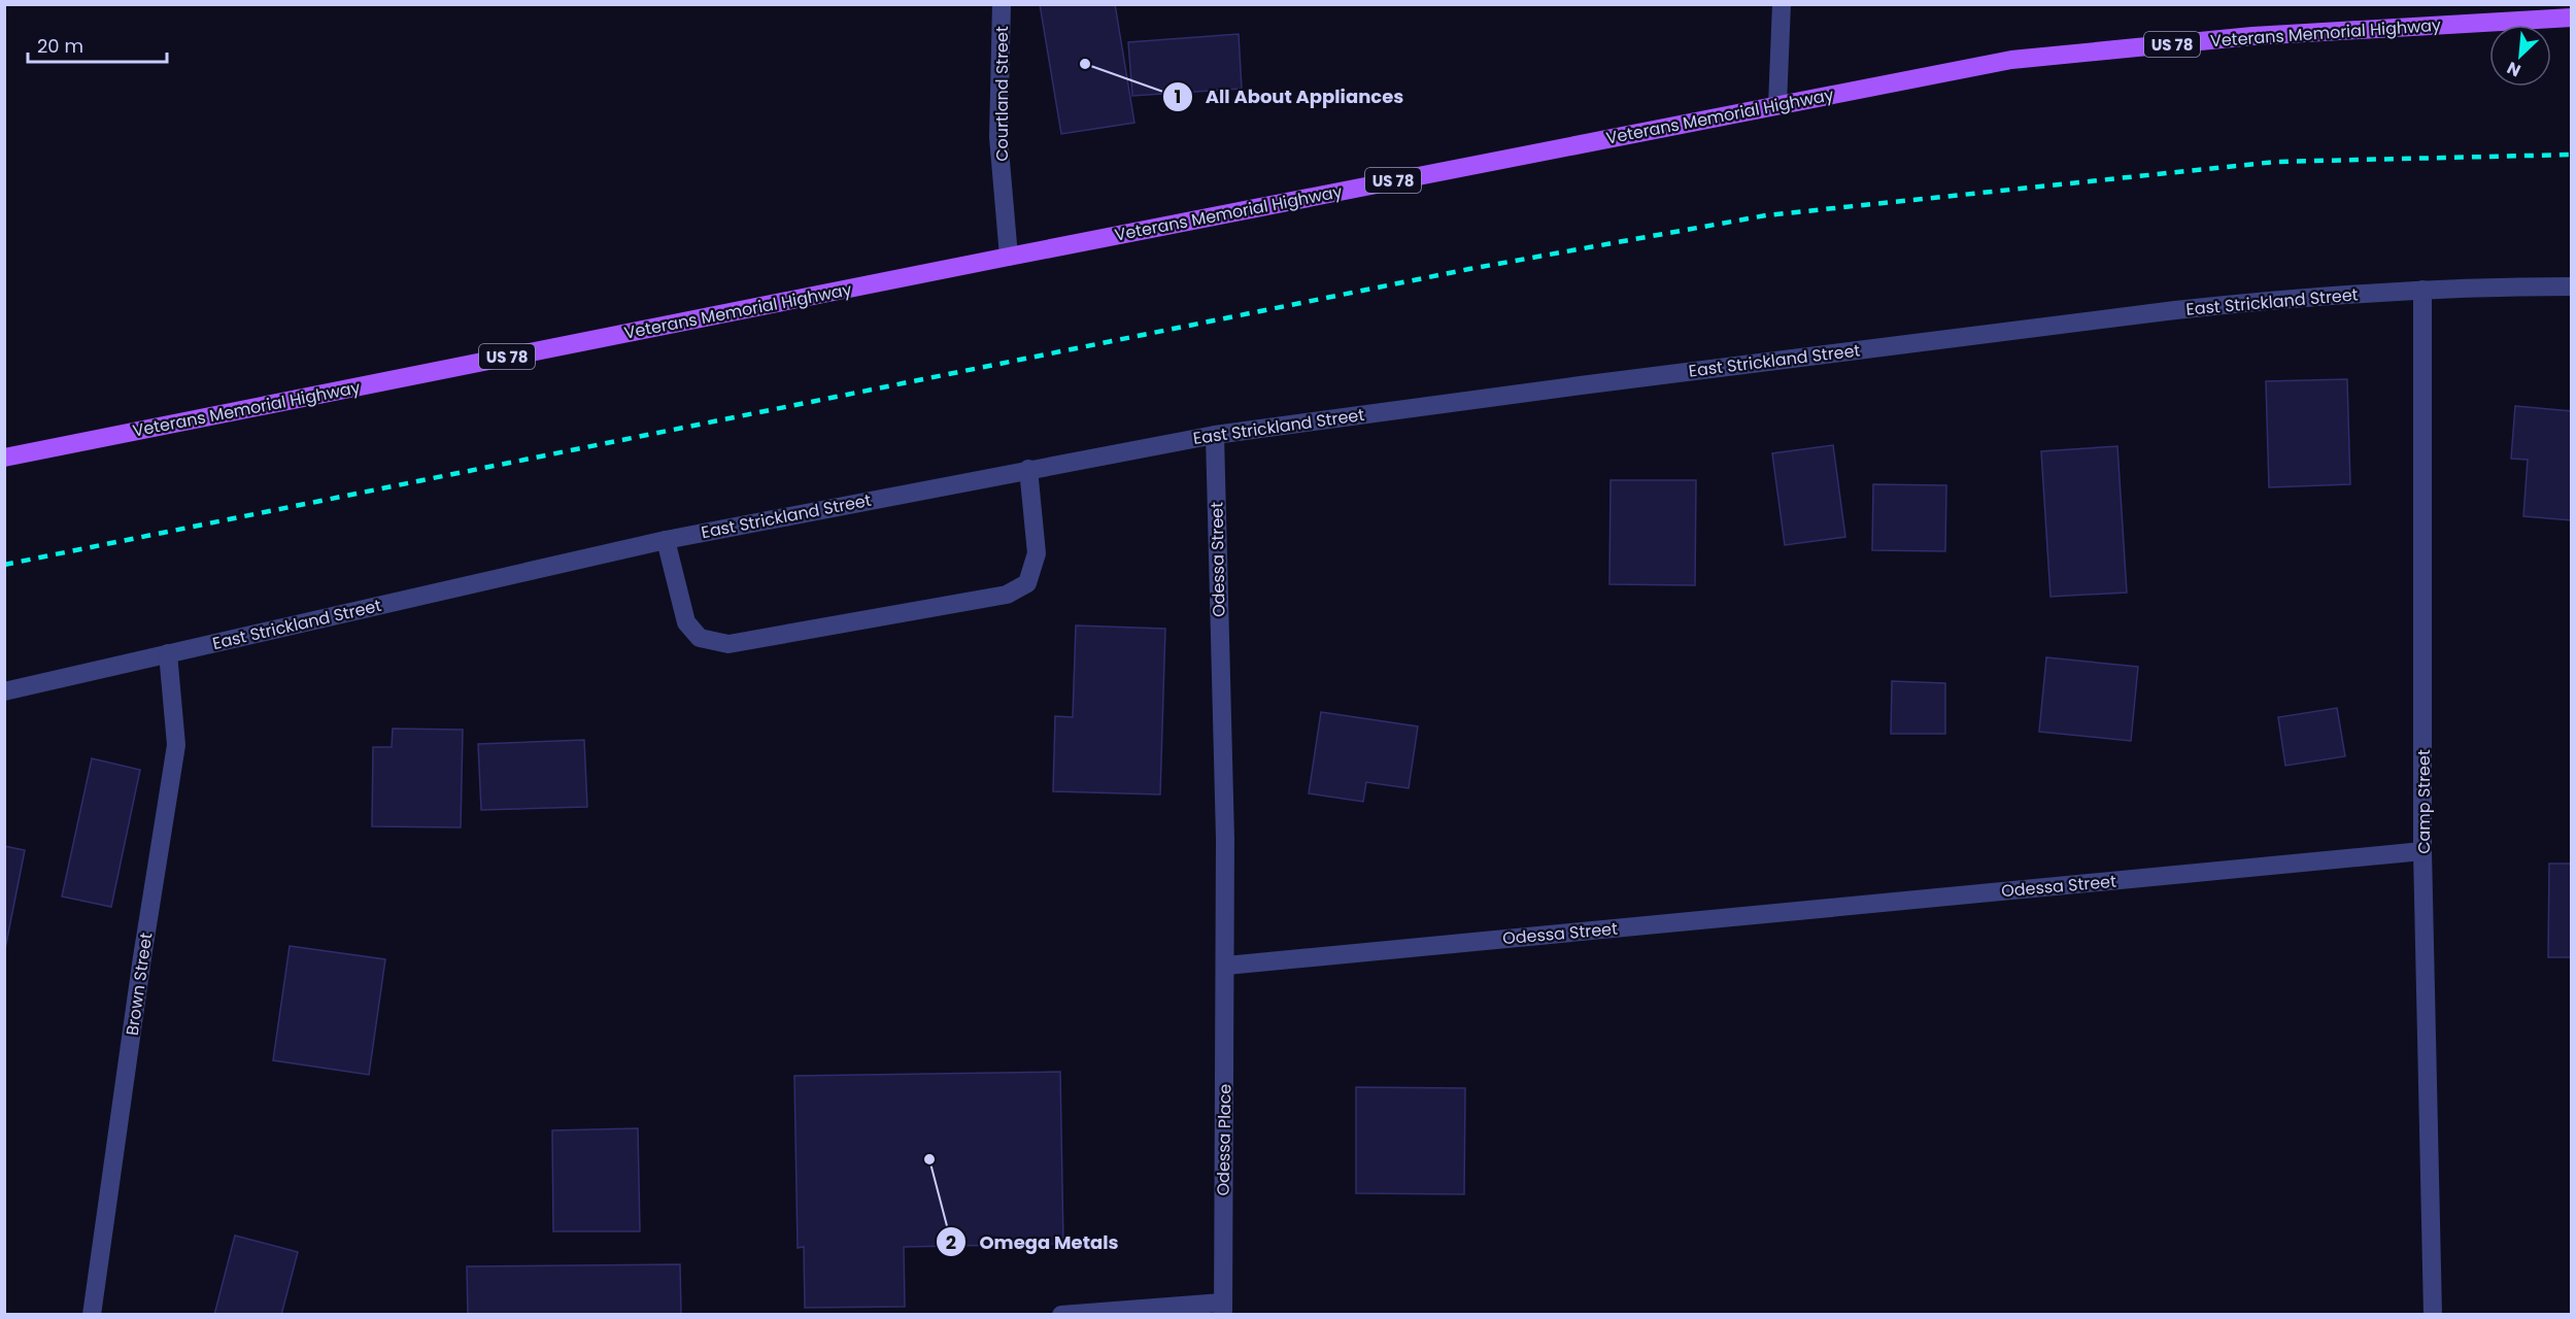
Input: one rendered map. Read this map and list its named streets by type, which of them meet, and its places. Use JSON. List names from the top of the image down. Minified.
{"streets":{"main road":["Veterans Memorial Highway","US 78"],"street":["Courtland Street","East Strickland Street","Odessa Street","Camp Street","Brown Street","Odessa Place"]},"crossings":[["Veterans Memorial Highway","Courtland Street"],["East Strickland Street","Odessa Street"],["East Strickland Street","Camp Street"],["East Strickland Street","Brown Street"],["Odessa Street","Camp Street"],["Odessa Street","Odessa Place"]],"places":["All About Appliances","Omega Metals"],"scale_bar":"20 m","north":"bottom left"}
